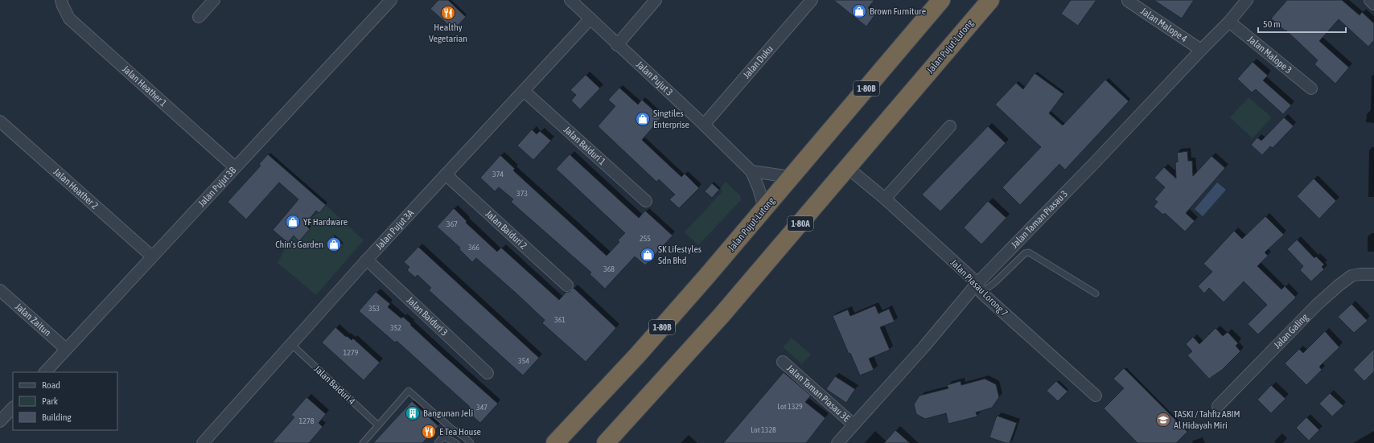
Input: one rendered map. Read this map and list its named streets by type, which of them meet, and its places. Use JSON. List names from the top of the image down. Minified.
{"streets":{"highway":["Jalan Pujut-Lutong","1-80B","1-80A"],"street":["Jalan Malope 4","Jalan Malope 3","Jalan Duku","Jalan Pujut 3","Jalan Heather 1","Jalan Baiduri 1","Jalan Pujut 3B","Jalan Heather 2","Jalan Taman Piasau 3","Jalan Pujut 3A","Jalan Baiduri 2","Jalan Piasau Lorong 7","Jalan Baiduri 3","Jalan Zaitun","Jalan Galing","Jalan Taman Piasau 3E"],"lane":["Jalan Baiduri 4"]},"crossings":[["Jalan Malope 4","Jalan Taman Piasau 3"],["Jalan Pujut-Lutong","Jalan Pujut 3"],["Jalan Pujut-Lutong","Jalan Piasau Lorong 7"],["Jalan Malope 3","Jalan Taman Piasau 3"],["Jalan Duku","Jalan Pujut 3"],["Jalan Pujut 3","Jalan Pujut 3A"],["Jalan Heather 1","Jalan Pujut 3B"],["Jalan Baiduri 1","Jalan Pujut 3A"],["Jalan Pujut 3B","Jalan Heather 2"],["Jalan Pujut 3B","Jalan Zaitun"],["Jalan Taman Piasau 3","Jalan Piasau Lorong 7"],["Jalan Taman Piasau 3","Jalan Taman Piasau 3E"],["Jalan Pujut 3A","Jalan Baiduri 2"],["Jalan Pujut 3A","Jalan Baiduri 3"],["Jalan Pujut 3A","Jalan Baiduri 4"]],"places":{"shop":["Brown Furniture","Singtiles Enterprise","YF Hardware","Chin's Garden","SK Lifestyles Sdn Bhd"],"restaurant":["Healthy Vegetarian","E Tea House"],"building":["Bangunan Jeli"],"school or university":["TASKI / Tahfiz ABIM Al Hidayah Miri"]},"house_numbers":["374","373","367","255","366","368","353","361","352","1279","354","Lot 1329","347","1278","Lot 1328"],"legend":["Road","Park","Building"],"scale_bar":"50 m"}
